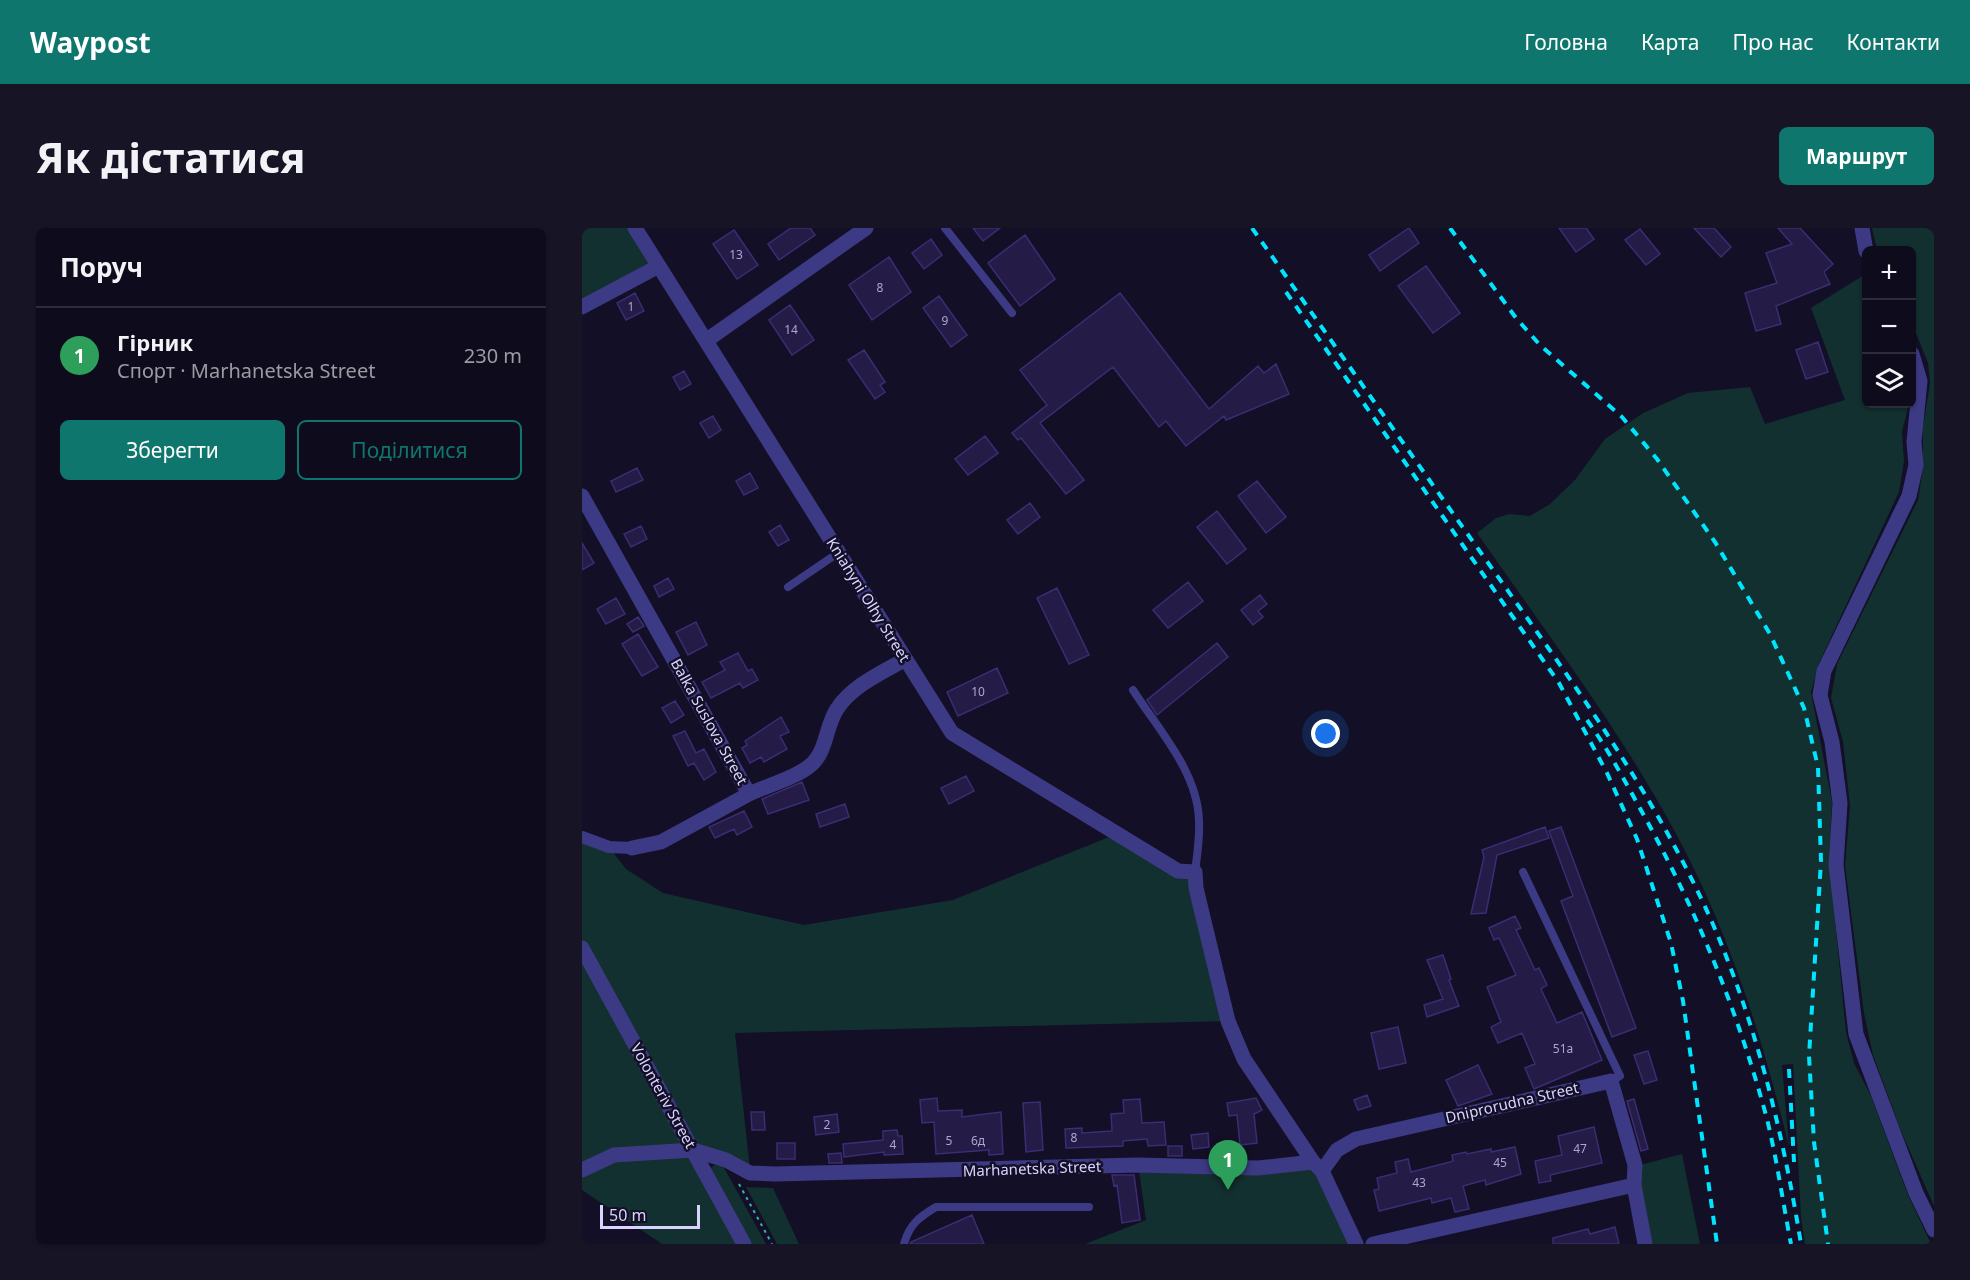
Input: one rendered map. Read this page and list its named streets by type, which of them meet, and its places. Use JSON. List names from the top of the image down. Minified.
{"streets":{"street":["Kniahyni Olhy Street","Balka Suslova Street","Volonteriv Street","Dniprorudna Street","Marhanetska Street"]},"crossings":[["Kniahyni Olhy Street","Balka Suslova Street"],["Dniprorudna Street","Marhanetska Street"]],"house_numbers":["13","8","1","9","14","10","51а","2","8","5","6д","4","47","45","43"],"scale_bar":"50 m","page":{"header":"Waypost","nav":["Головна","Карта","Про нас","Контакти"],"buttons":["Маршрут",["Зберегти","Поділитися"]],"title":"Як дістатися","heading":"Поруч","map_buttons":["+","−"],"list":[{"mark":"1","name":"Гірник","note":"Спорт · Marhanetska Street","value":"230 m"}],"pins":"1","scale":"50 m"}}
